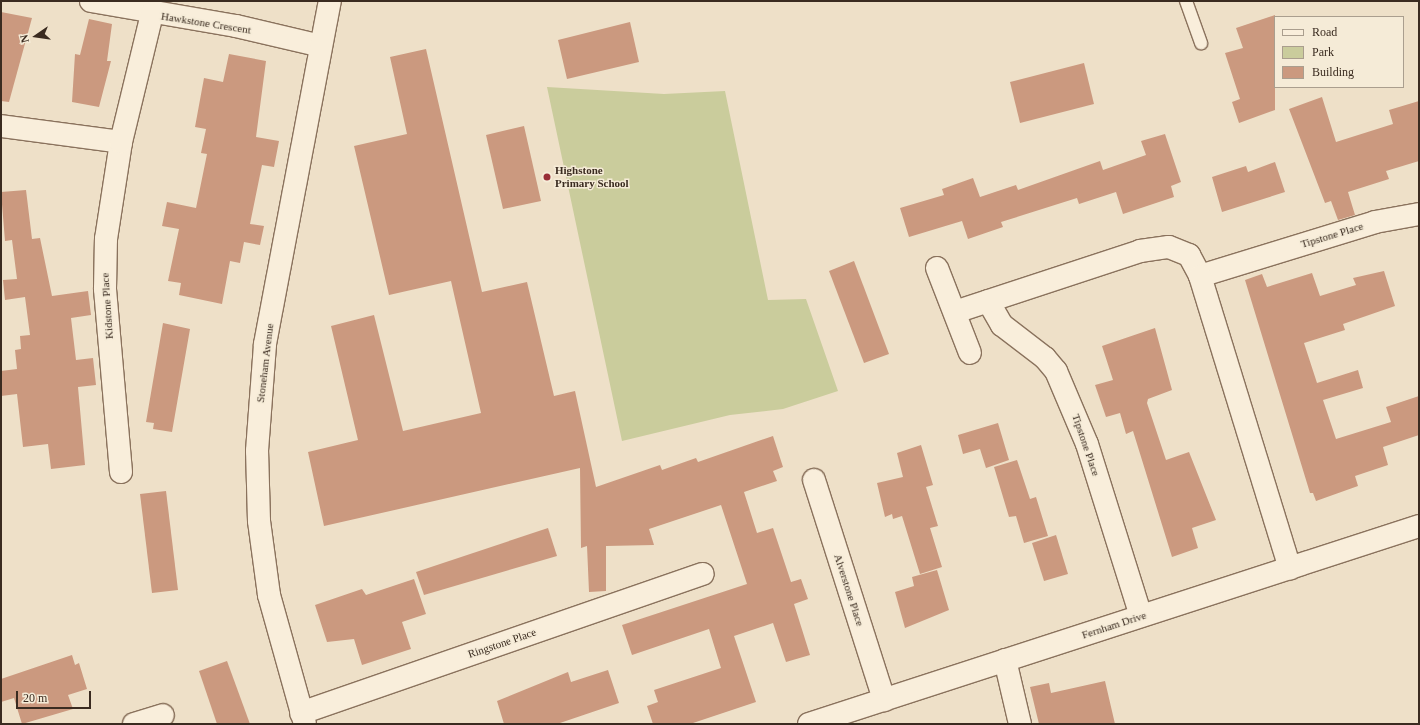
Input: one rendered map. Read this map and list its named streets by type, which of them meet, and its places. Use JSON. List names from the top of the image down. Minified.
{"streets":{"street":["Hawkstone Crescent","Tipstone Place","Kidstone Place","Stoneham Avenue","Alverstone Place","Fernham Drive","Ringstone Place"]},"crossings":[["Hawkstone Crescent","Kidstone Place"],["Hawkstone Crescent","Stoneham Avenue"],["Tipstone Place","Fernham Drive"],["Stoneham Avenue","Ringstone Place"],["Alverstone Place","Fernham Drive"]],"places":["Highstone Primary School"],"legend":["Road","Park","Building"],"scale_bar":"20 m","north":"left"}
